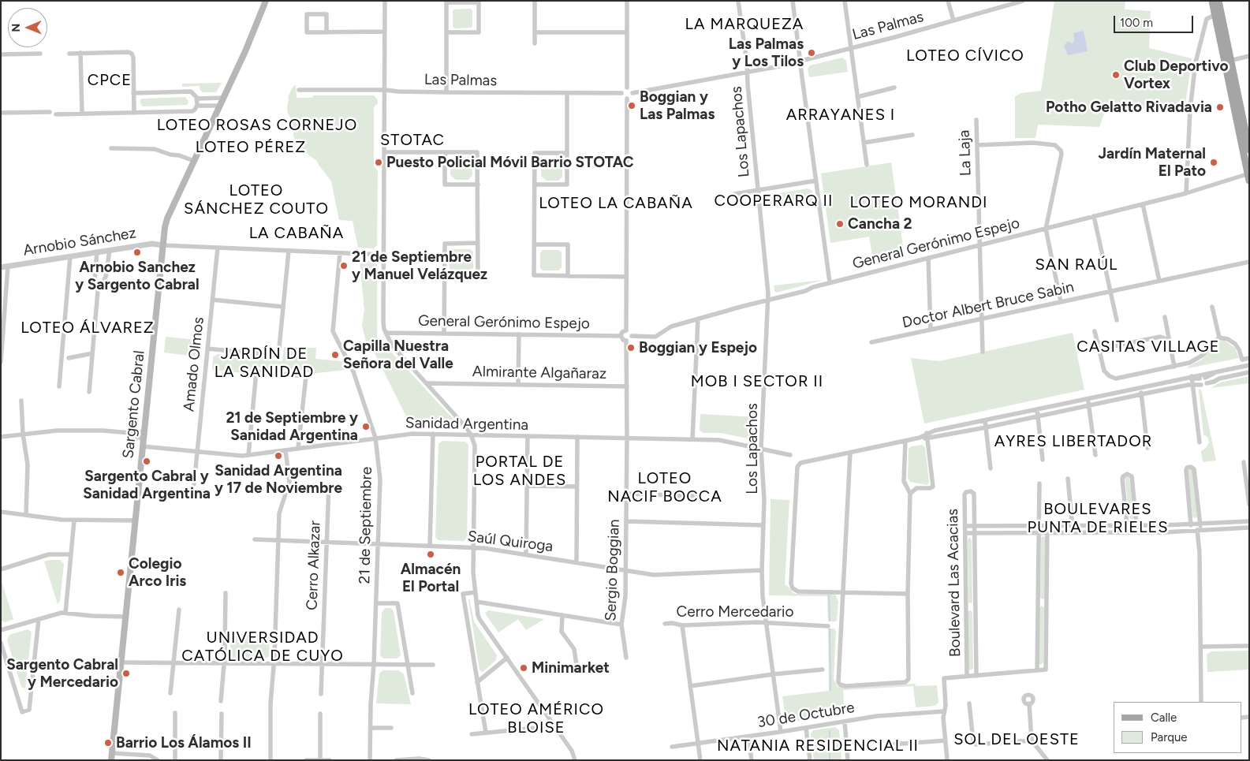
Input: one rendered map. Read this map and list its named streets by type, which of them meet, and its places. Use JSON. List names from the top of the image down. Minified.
{"streets":{"main road":["Sargento Cabral"],"street":["Las Palmas","Los Lapachos","La Laja","Arnobio Sánchez","General Gerónimo Espejo","Doctor Albert Bruce Sabin","Amado Olmos","Almirante Algañaraz","Sanidad Argentina","21 de Septiembre","Saúl Quiroga","Cerro Alkazar","Sergio Boggian","Boulevard Las Acacias","Cerro Mercedario","30 de Octubre"]},"crossings":[["Los Lapachos","General Gerónimo Espejo"],["Los Lapachos","Sanidad Argentina"],["Los Lapachos","Saúl Quiroga"],["Los Lapachos","Cerro Mercedario"],["Los Lapachos","30 de Octubre"],["La Laja","General Gerónimo Espejo"],["La Laja","Doctor Albert Bruce Sabin"],["Arnobio Sánchez","Sargento Cabral"],["General Gerónimo Espejo","Sergio Boggian"],["Amado Olmos","Sanidad Argentina"],["Almirante Algañaraz","Sergio Boggian"],["Sargento Cabral","Sanidad Argentina"],["Sanidad Argentina","21 de Septiembre"],["Sanidad Argentina","Sergio Boggian"],["21 de Septiembre","Saúl Quiroga"],["Saúl Quiroga","Cerro Alkazar"],["Saúl Quiroga","Sergio Boggian"]],"districts":["LA MARQUEZA","LOTEO CÍVICO","CPCE","ARRAYANES I","LOTEO ROSAS CORNEJO","STOTAC","LOTEO PÉREZ","LOTEO SÁNCHEZ COUTO","COOPERARQ II","LOTEO MORANDI","LOTEO LA CABAÑA","LA CABAÑA","SAN RAÚL","LOTEO ÁLVAREZ","CASITAS VILLAGE","JARDÍN DE LA SANIDAD","MOB I SECTOR II","AYRES LIBERTADOR","PORTAL DE LOS ANDES","LOTEO NACIF BOCCA","BOULEVARES PUNTA DE RIELES","UNIVERSIDAD CATÓLICA DE CUYO","LOTEO AMÉRICO BLOISE","SOL DEL OESTE","NATANIA RESIDENCIAL II"],"places":["Las Palmas y Los Tilos","Club Deportivo Vortex","Boggian y Las Palmas","Potho Gelatto Rivadavia","Puesto Policial Móvil Barrio STOTAC","Jardín Maternal El Pato","Cancha 2","Arnobio Sanchez y Sargento Cabral","21 de Septiembre y Manuel Velázquez","Boggian y Espejo","Capilla Nuestra Señora del Valle","21 de Septiembre y Sanidad Argentina","Sanidad Argentina y 17 de Noviembre","Sargento Cabral y Sanidad Argentina","Almacén El Portal","Colegio Arco Iris","Minimarket","Sargento Cabral y Mercedario","Barrio Los Álamos II"],"legend":["Calle","Parque"],"scale_bar":"100 m","north":"left"}
